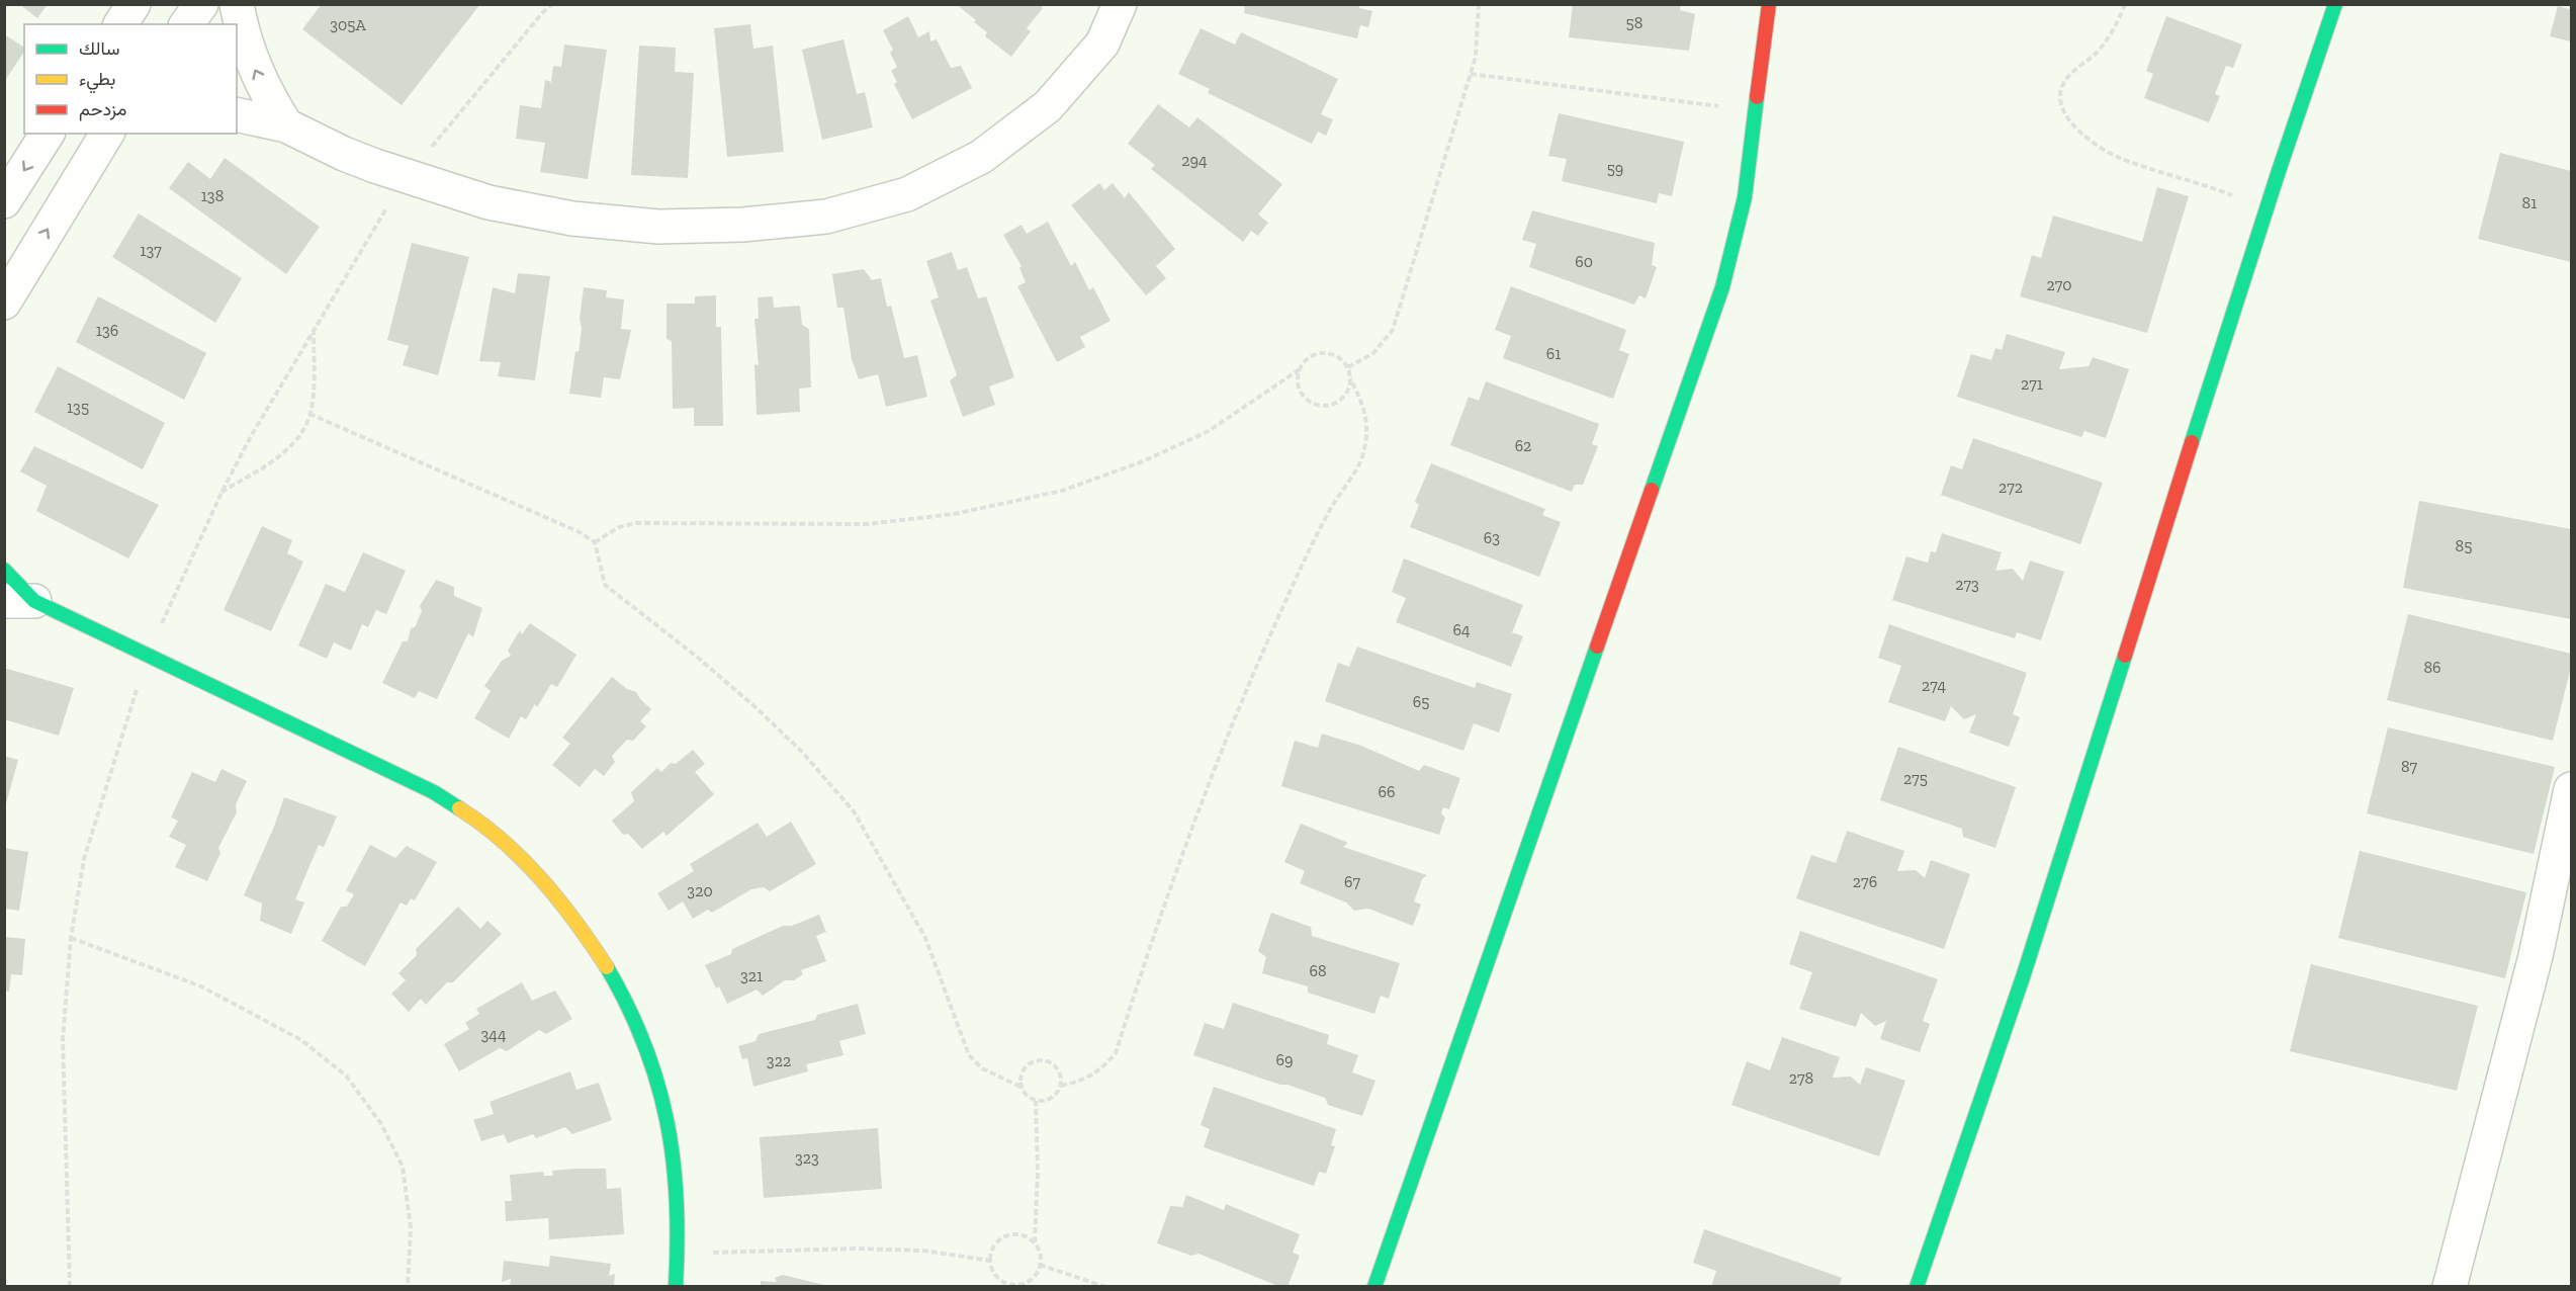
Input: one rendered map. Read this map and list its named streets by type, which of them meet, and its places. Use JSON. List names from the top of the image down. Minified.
{"house_numbers":["58","305A","294","59","138","81","137","60","270","136","61","271","135","62","272","63","85","273","64","86","274","65","87","275","66","67","276","320","68","321","344","69","322","278","323"],"legend":["سالك","بطيء","مزدحم"]}
